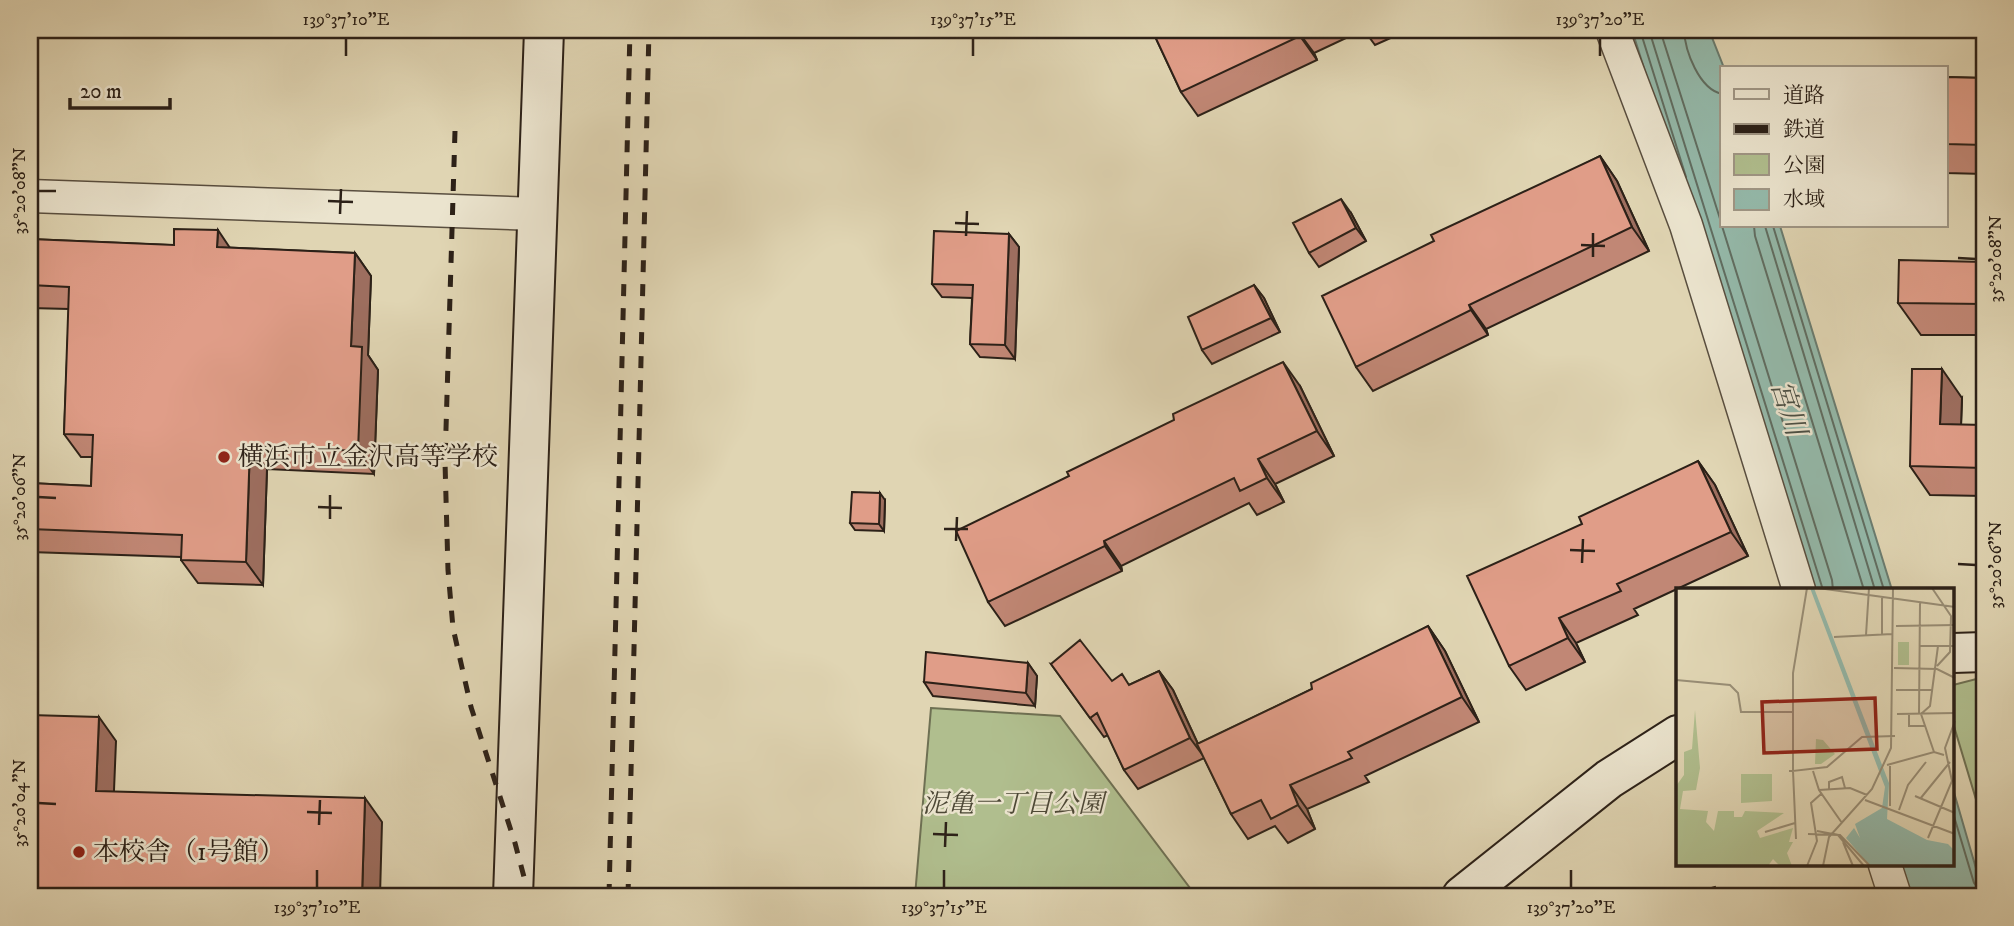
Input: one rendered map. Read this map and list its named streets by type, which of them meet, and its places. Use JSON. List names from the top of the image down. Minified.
{"water":["宮川"],"parks":["泥亀一丁目公園"],"places":["横浜市立金沢高等学校","本校舎（1号館）"],"legend":["道路","鉄道","公園","水域"],"scale_bar":"20 m","coordinates":["139°37'10\"E","139°37'15\"E","139°37'20\"E","35°20'08\"N","35°20'06\"N","35°20'04\"N"]}
